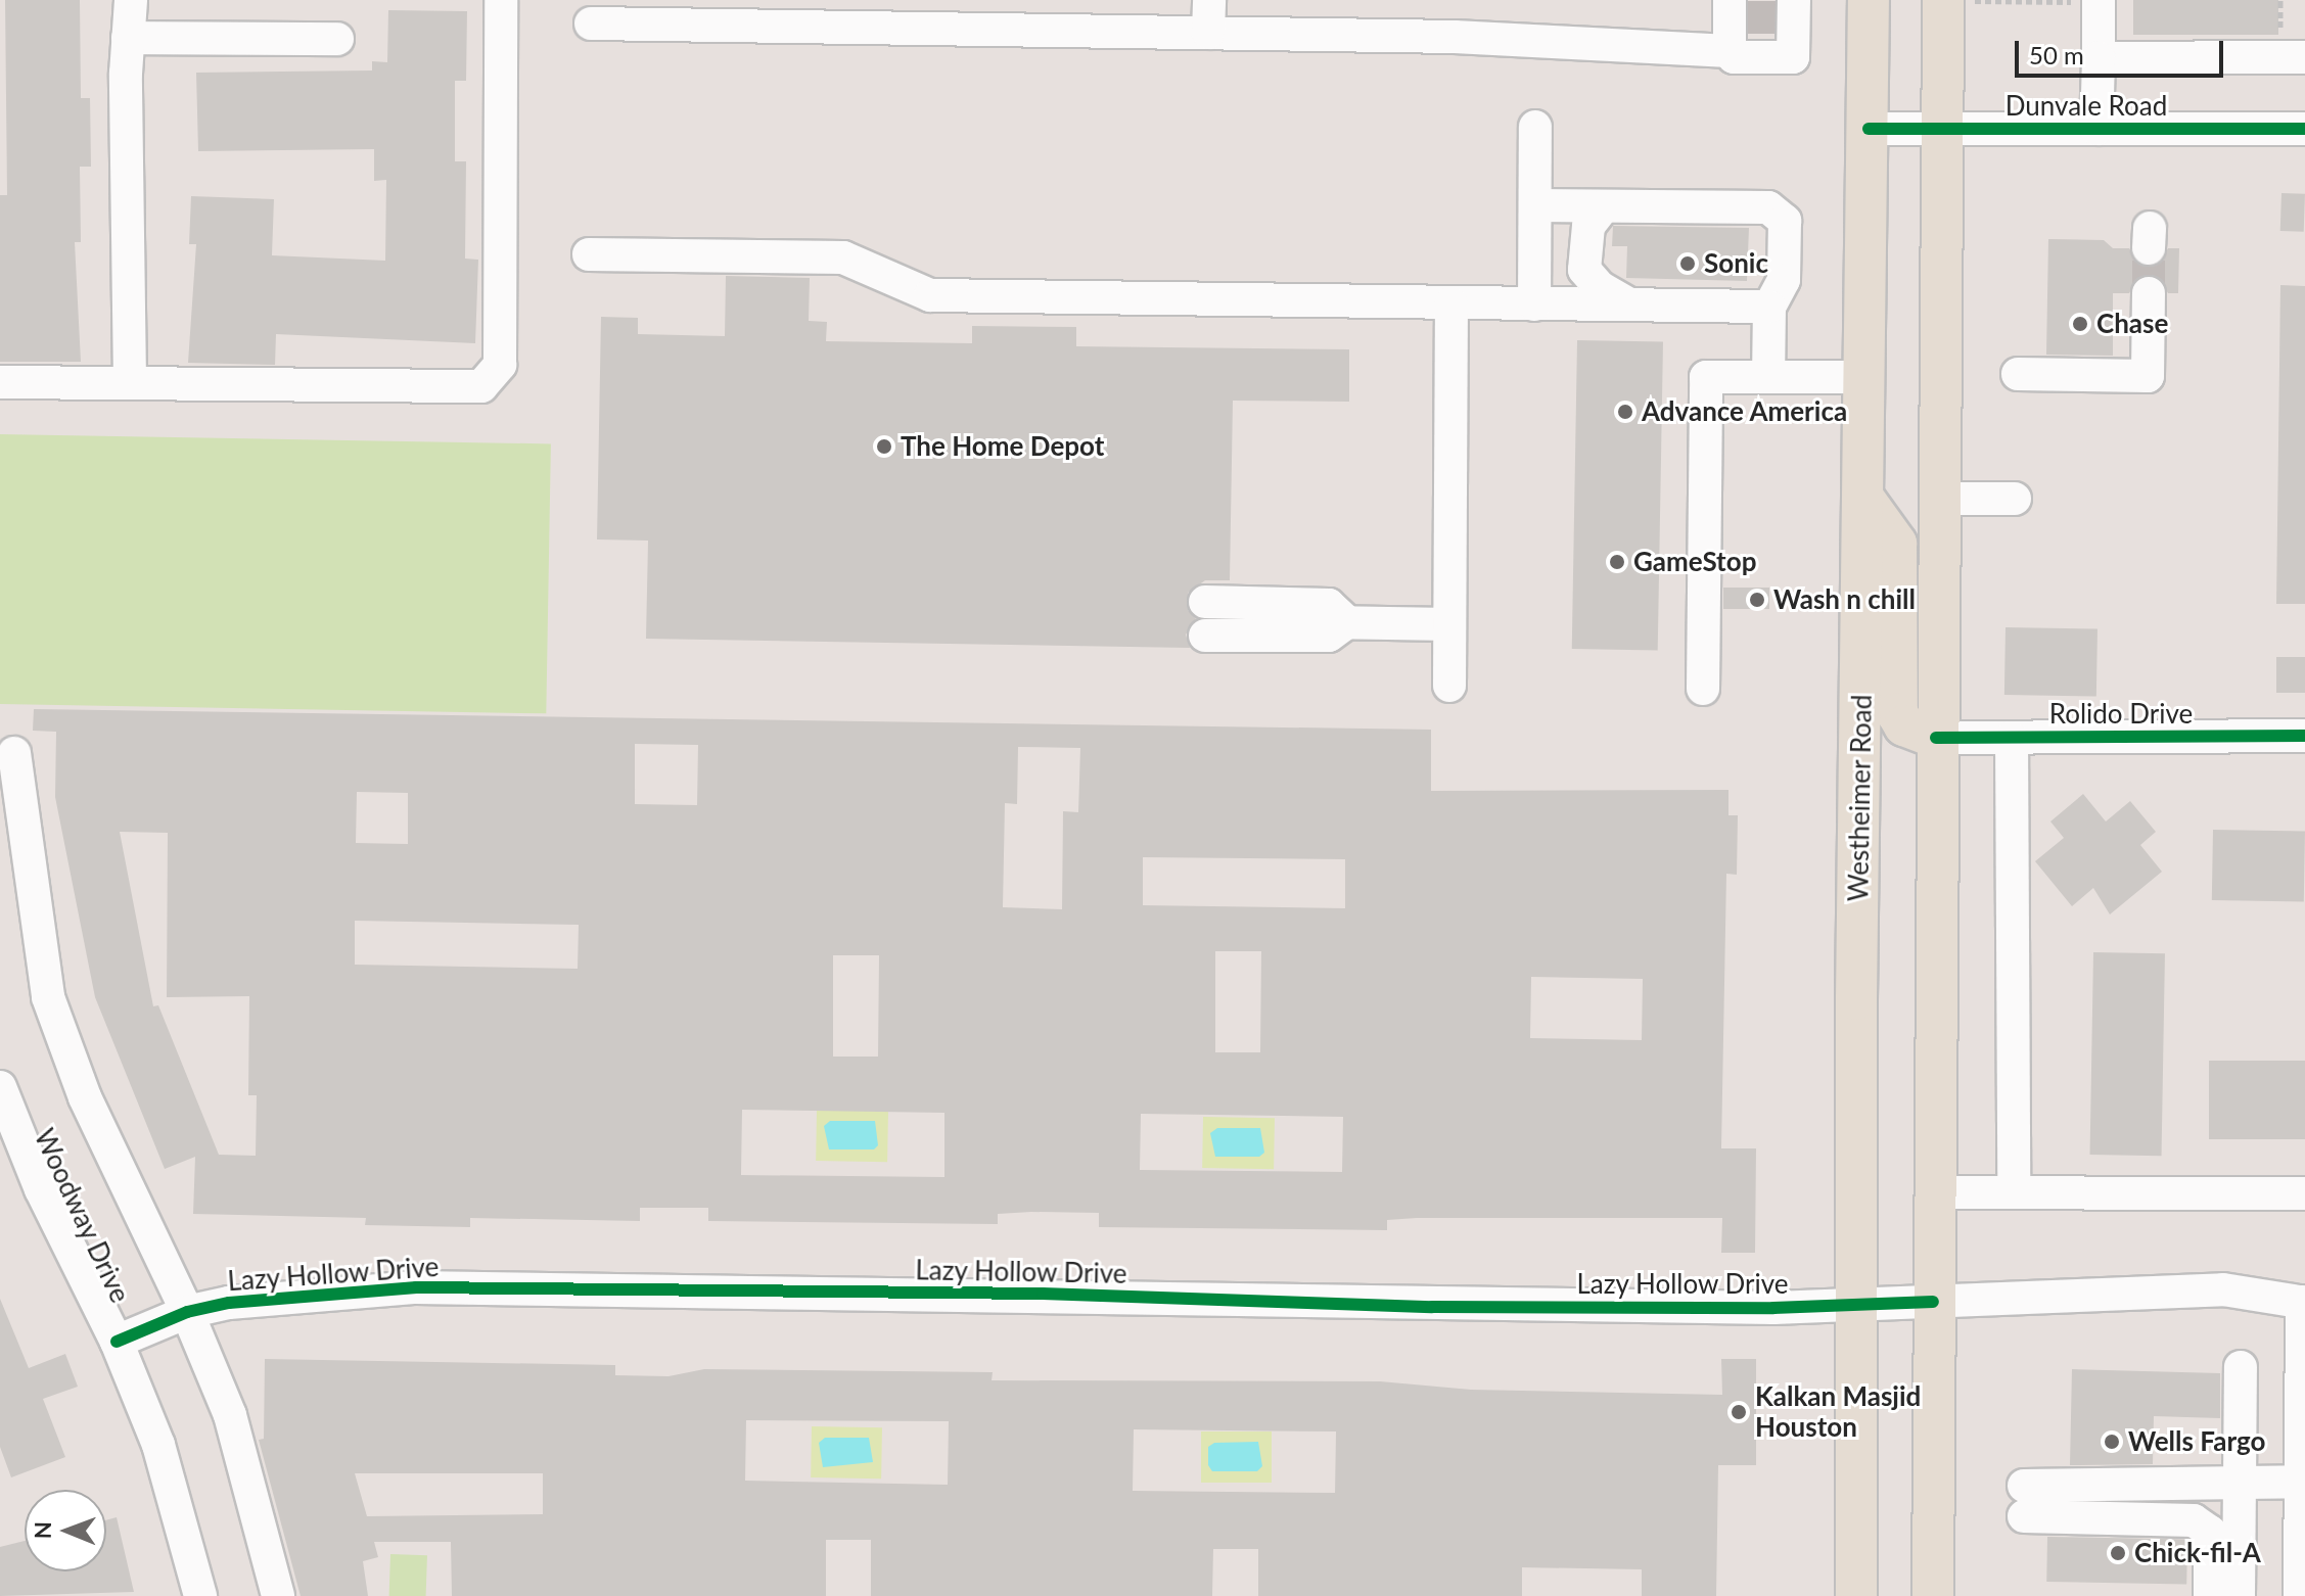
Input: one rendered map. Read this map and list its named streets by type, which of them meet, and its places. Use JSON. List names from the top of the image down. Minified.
{"streets":{"main road":["Westheimer Road"],"street":["Dunvale Road","Rolido Drive","Woodway Drive","Lazy Hollow Drive"]},"crossings":[["Dunvale Road","Westheimer Road"],["Westheimer Road","Lazy Hollow Drive"],["Woodway Drive","Lazy Hollow Drive"]],"places":["Sonic","Chase","Advance America","The Home Depot","GameStop","Wash n chill","Kalkan Masjid Houston","Wells Fargo","Chick-fil-A"],"scale_bar":"50 m","north":"left"}
